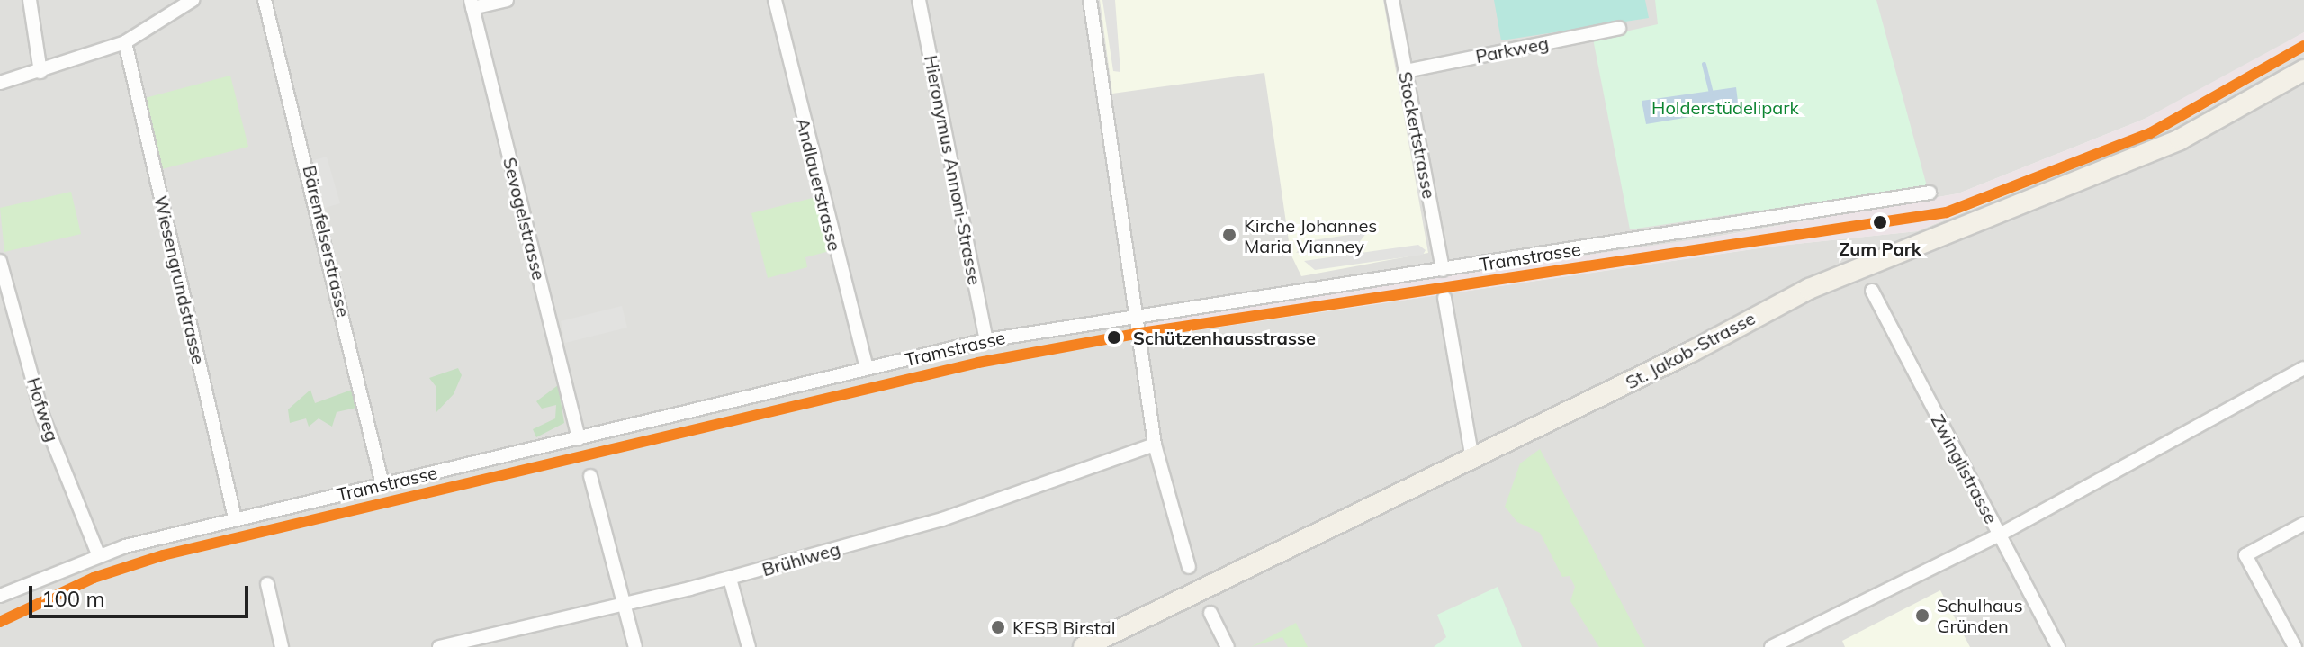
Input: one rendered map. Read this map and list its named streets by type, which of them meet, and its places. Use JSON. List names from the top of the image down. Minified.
{"streets":{"main road":["St. Jakob-Strasse"],"street":["Parkweg","Stockertstrasse","Hieronymus Annoni-Strasse","Andlauerstrasse","Sevogelstrasse","Bärenfelserstrasse","Tramstrasse","Wiesengrundstrasse","Hofweg","Zwinglistrasse","Brühlweg"]},"crossings":[["Parkweg","Stockertstrasse"],["Stockertstrasse","Tramstrasse"],["Hieronymus Annoni-Strasse","Tramstrasse"],["Andlauerstrasse","Tramstrasse"],["Sevogelstrasse","Tramstrasse"],["Bärenfelserstrasse","Tramstrasse"],["Tramstrasse","Wiesengrundstrasse"],["Tramstrasse","Hofweg"]],"parks":["Holderstüdelipark"],"places":["Zum Park","Kirche Johannes Maria Vianney","Schützenhausstrasse","Schulhaus Gründen","KESB Birstal"],"scale_bar":"100 m"}
